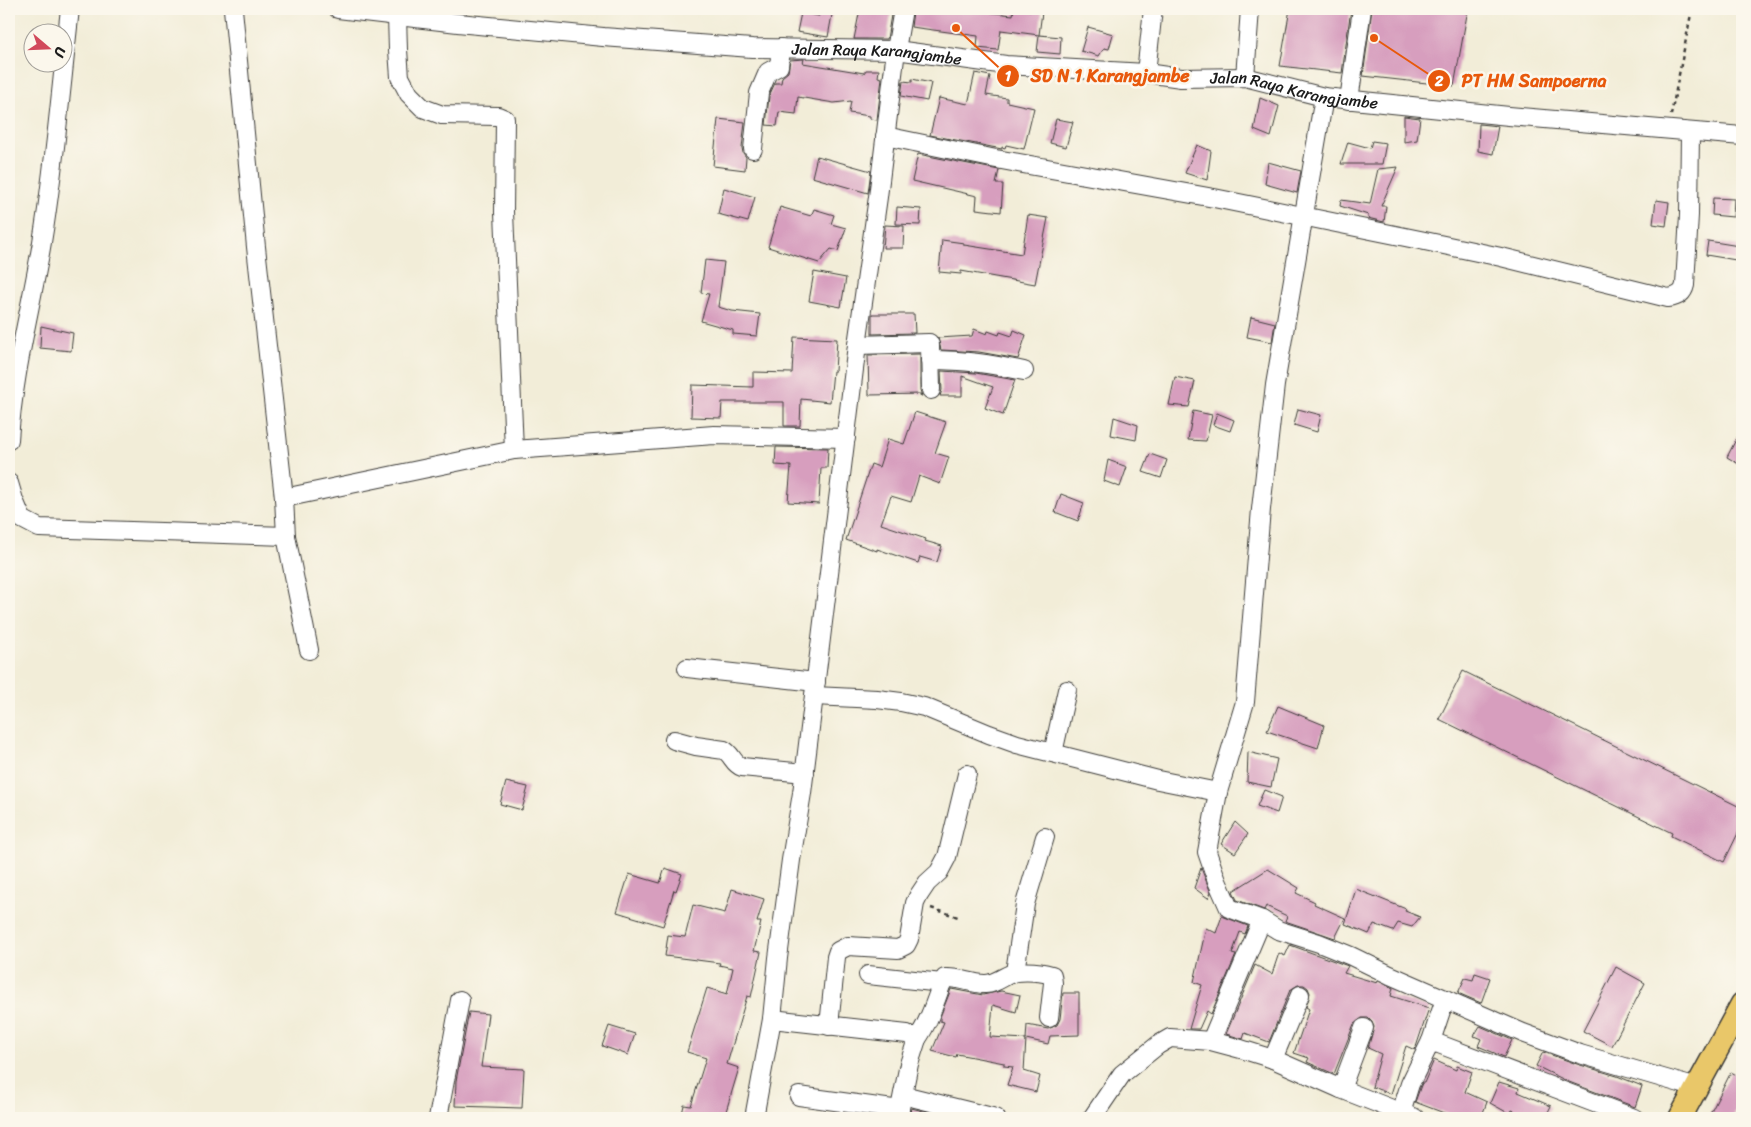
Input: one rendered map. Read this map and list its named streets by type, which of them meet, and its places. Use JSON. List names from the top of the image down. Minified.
{"streets":{"street":["Jalan Raya Karangjambe"]},"places":["SD N 1 Karangjambe","PT HM Sampoerna"],"north":"right"}
